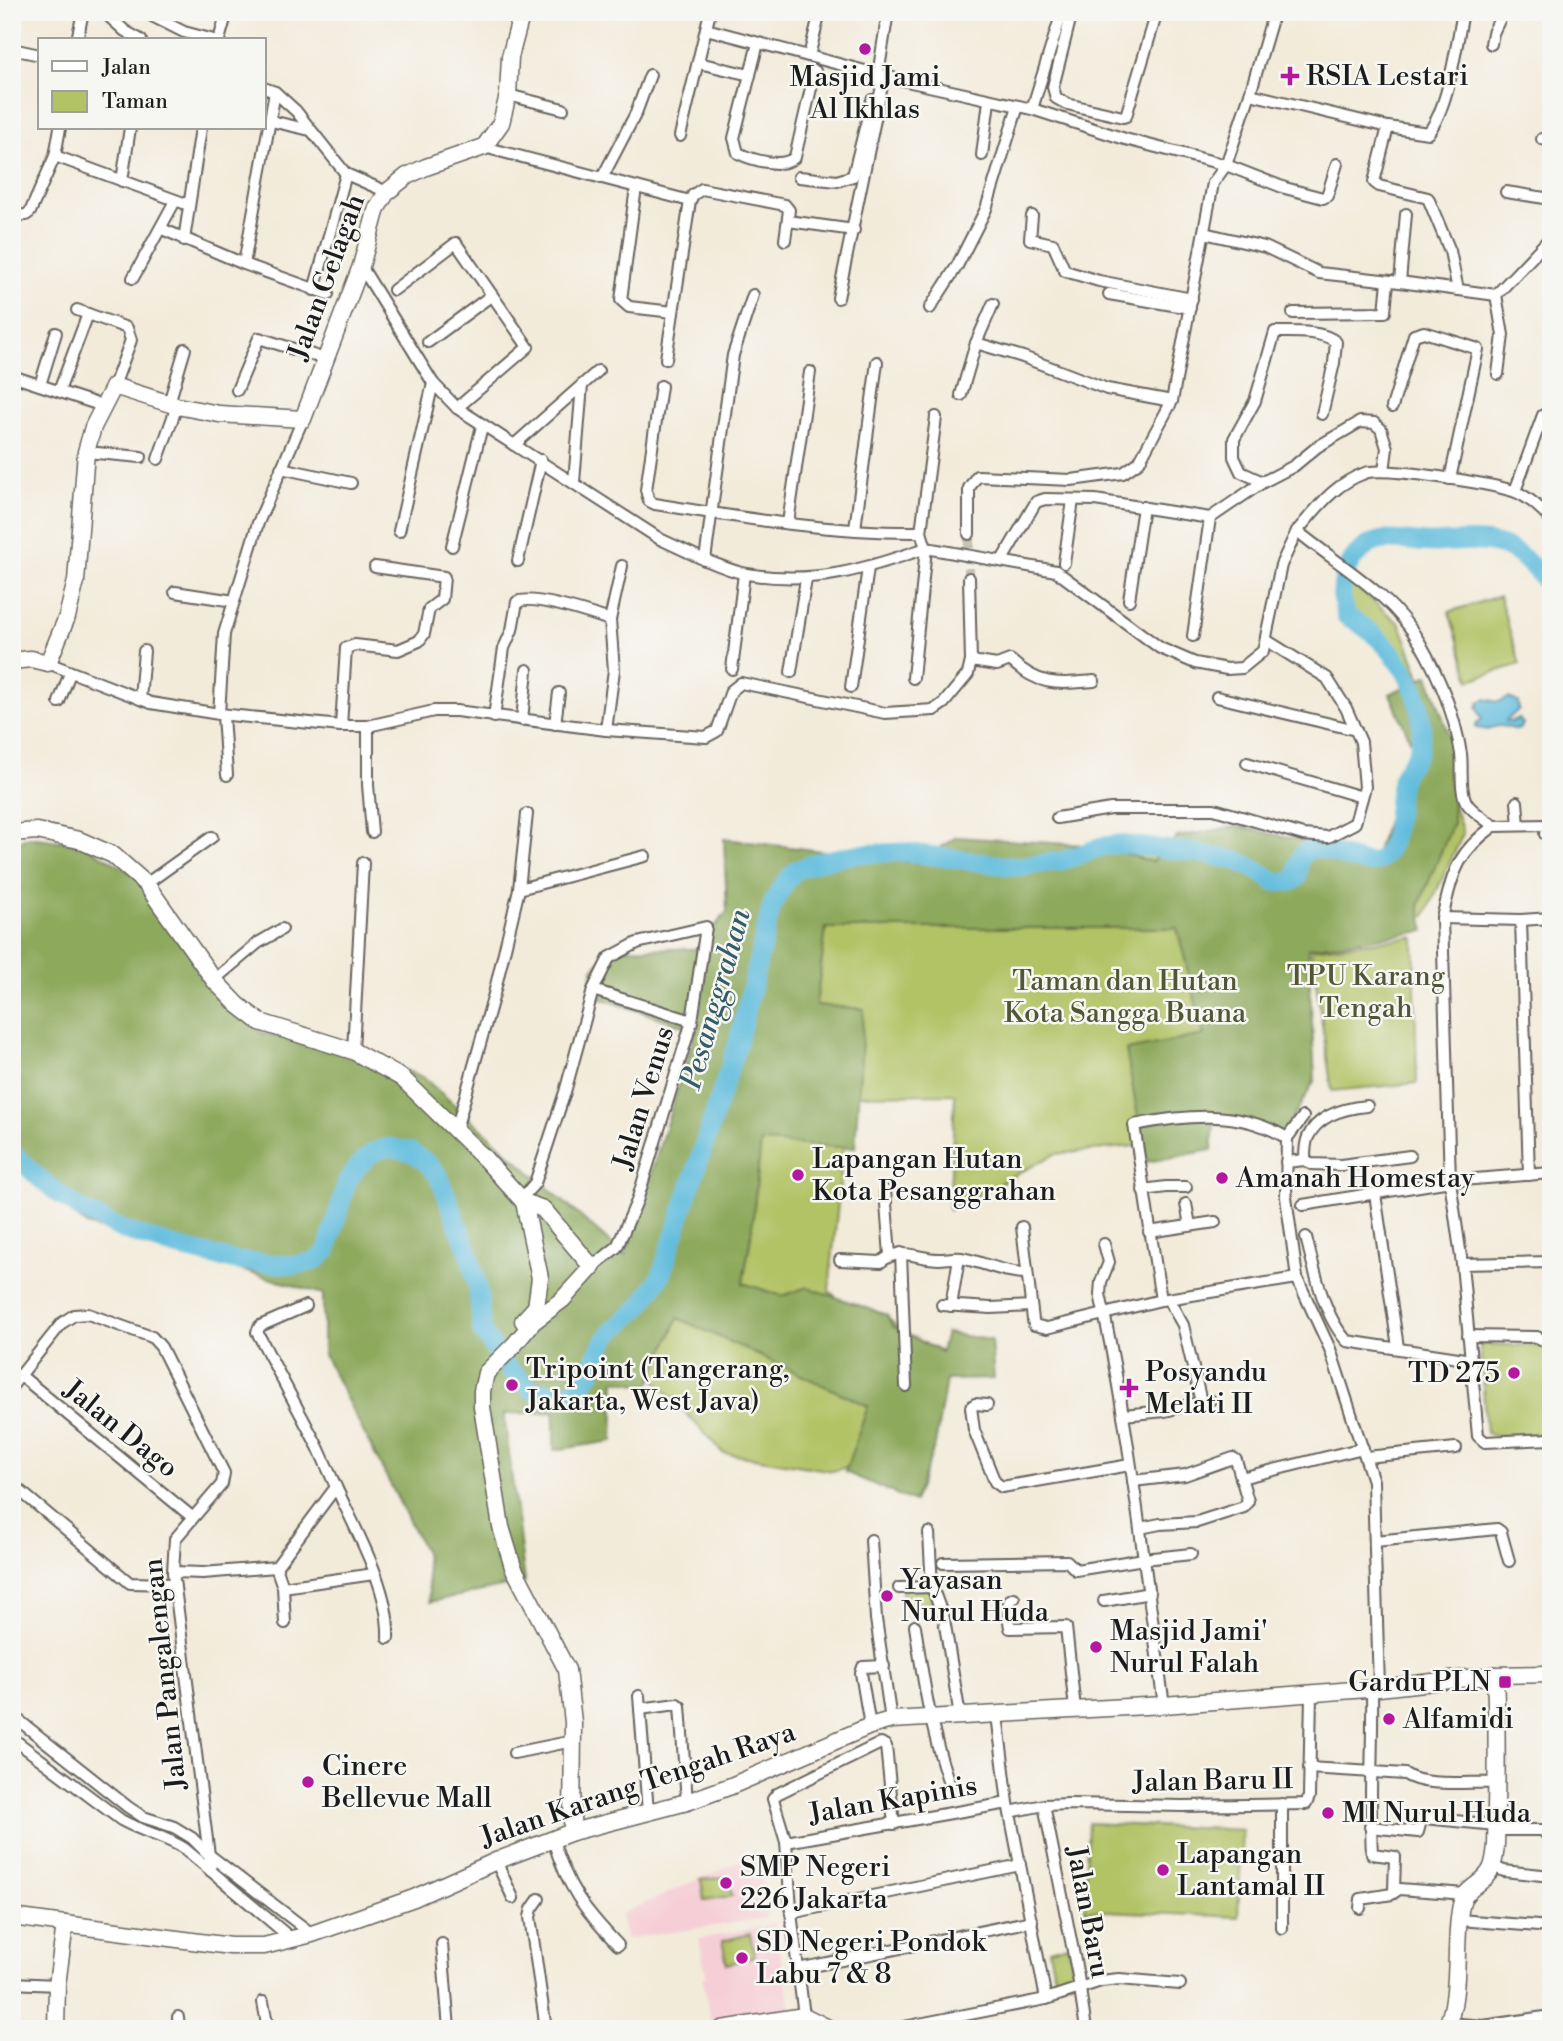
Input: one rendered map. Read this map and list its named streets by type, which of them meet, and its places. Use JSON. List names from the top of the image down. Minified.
{"streets":{"street":["Jalan Gelagah","Jalan Venus","Jalan Dago","Jalan Pangalengan","Jalan Baru II","Jalan Karang Tengah Raya","Jalan Kapinis","Jalan Baru"]},"crossings":[["Jalan Dago","Jalan Pangalengan"],["Jalan Baru II","Jalan Karang Tengah Raya"],["Jalan Baru II","Jalan Kapinis"],["Jalan Baru II","Jalan Baru"]],"water":["Pesanggrahan"],"parks":["TPU Karang Tengah","Taman dan Hutan Kota Sangga Buana"],"places":{"other":["Masjid Jami Al Ikhlas","Lapangan Hutan Kota Pesanggrahan","Amanah Homestay","TD 275","Tripoint (Tangerang, Jakarta, West Java)","Yayasan Nurul Huda","Masjid Jami' Nurul Falah","Alfamidi","Cinere Bellevue Mall","MI Nurul Huda","Lapangan Lantamal II","SMP Negeri 226 Jakarta","SD Negeri Pondok Labu 7 & 8"],"health":["RSIA Lestari","Posyandu Melati II"],"transit":["Gardu PLN"]},"legend":["Jalan","Taman"]}
